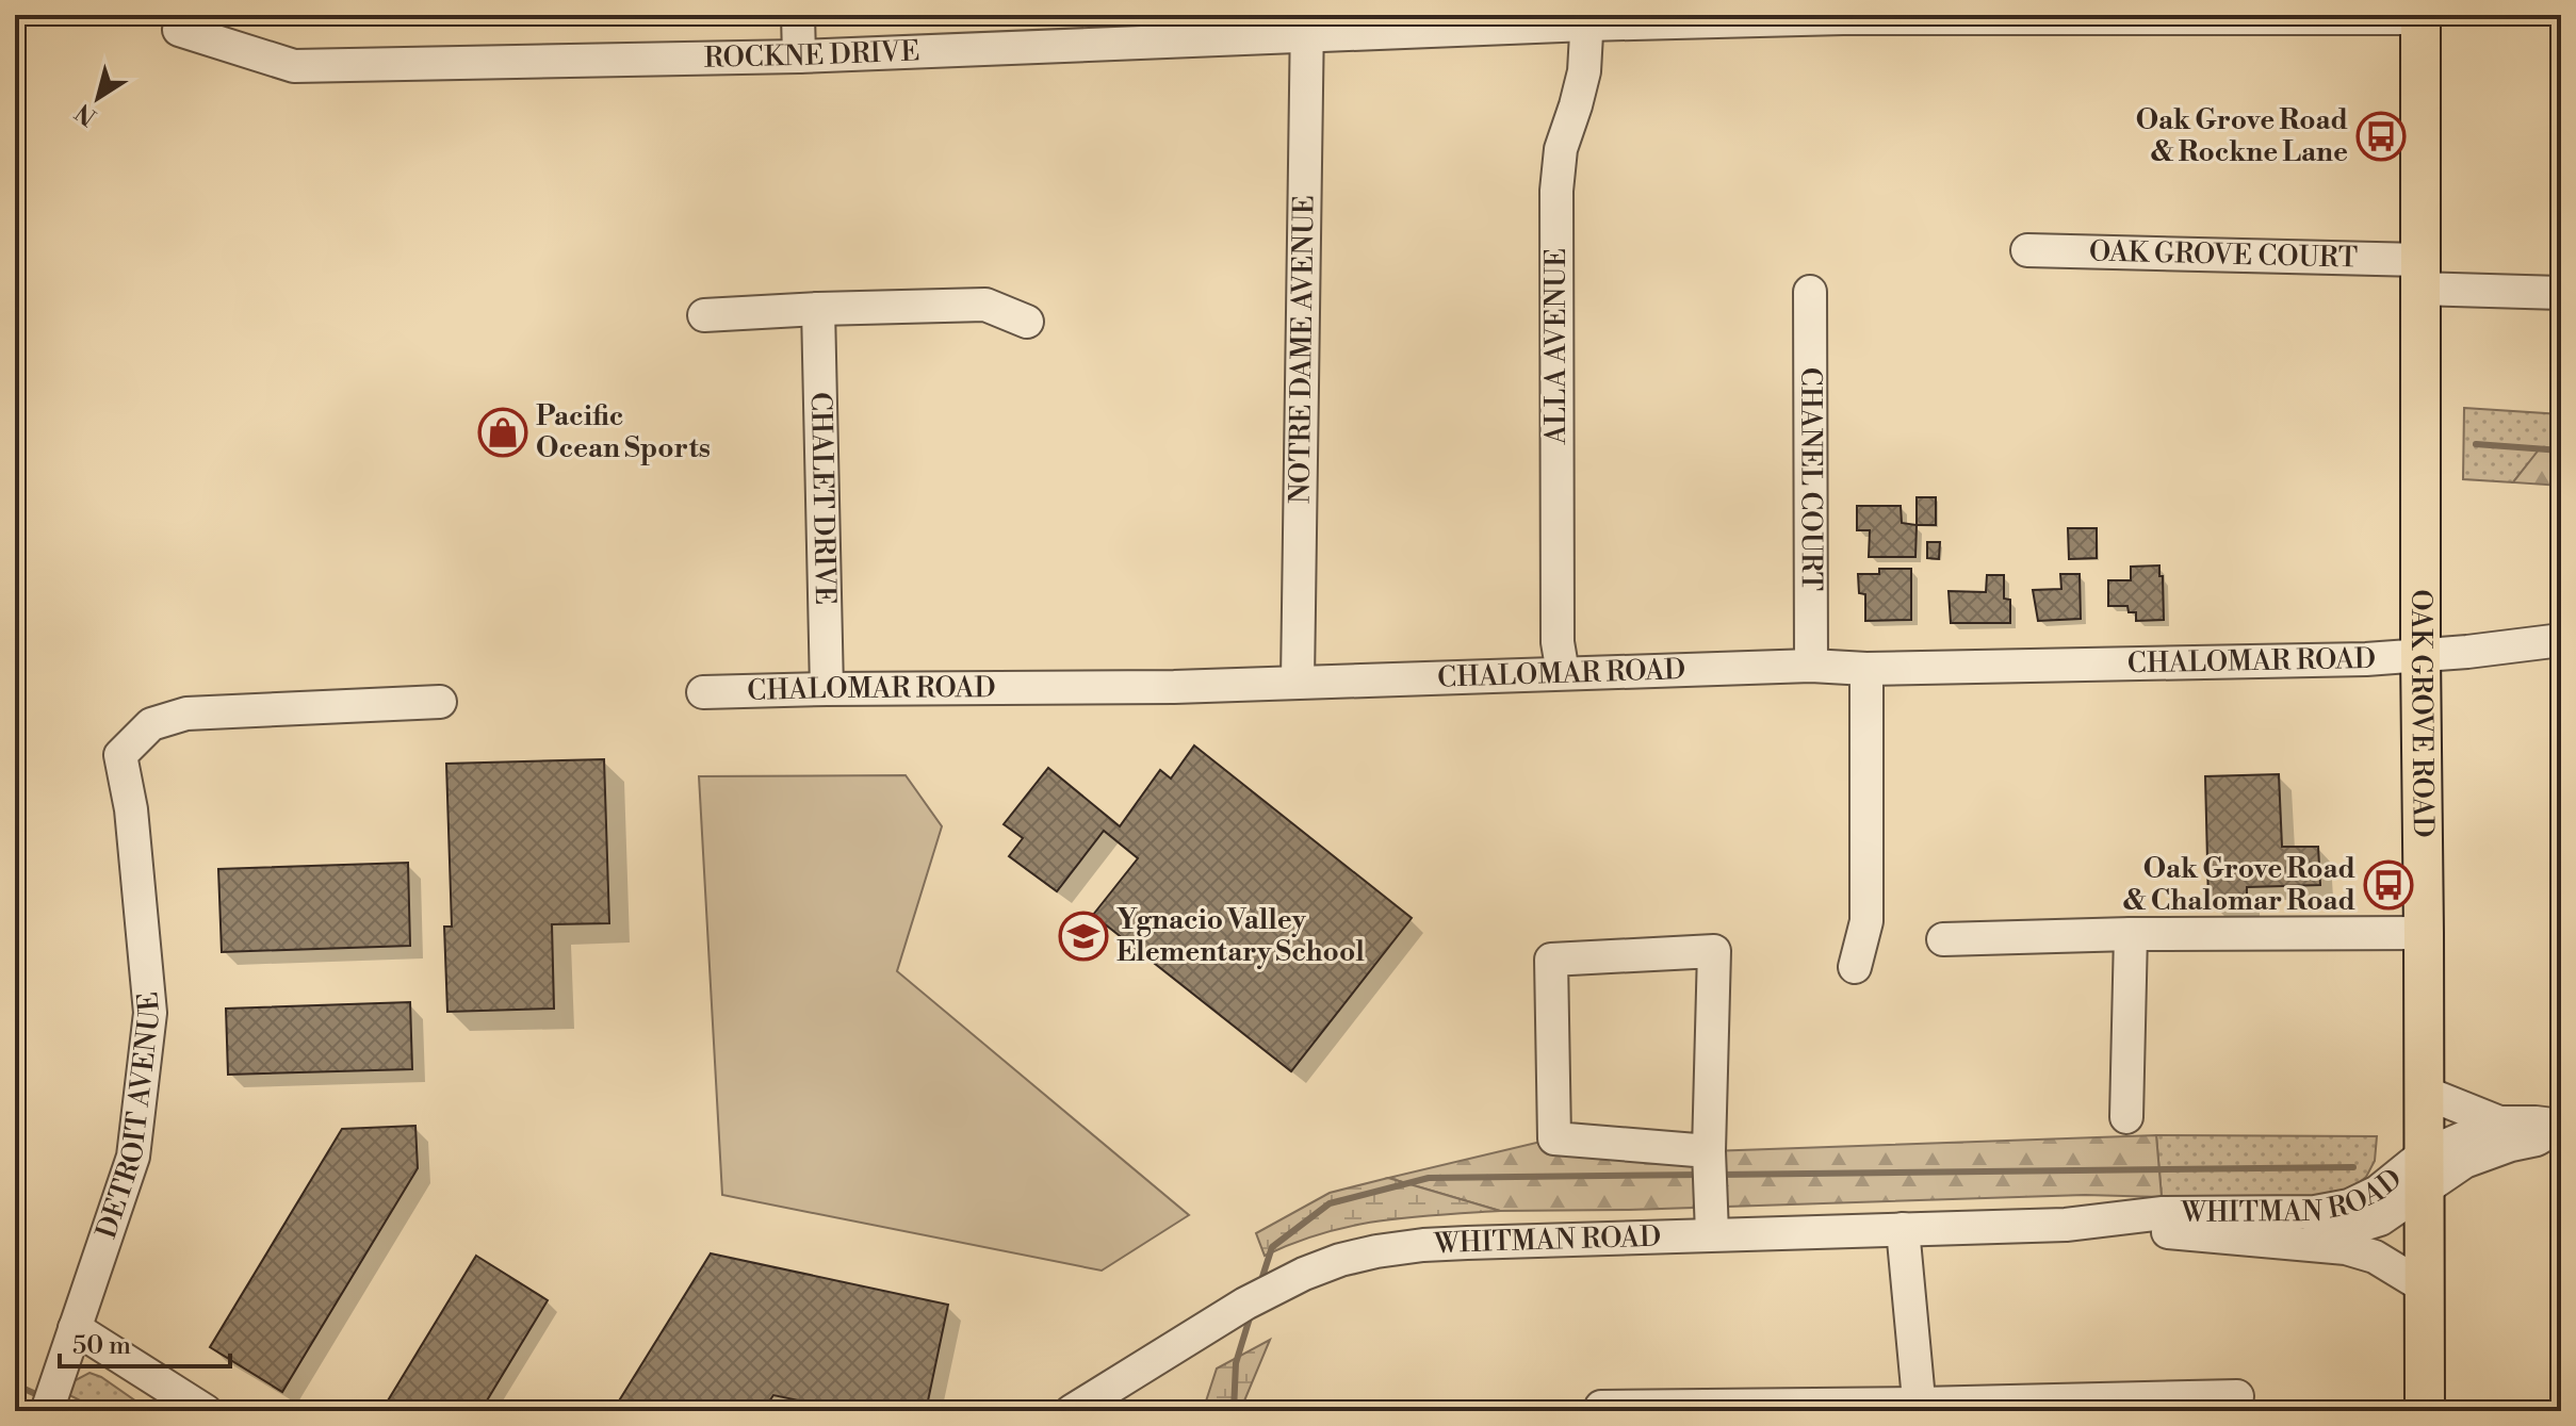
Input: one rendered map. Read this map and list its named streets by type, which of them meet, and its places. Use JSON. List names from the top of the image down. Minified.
{"streets":{"main road":["OAK GROVE ROAD"],"street":["ROCKNE DRIVE","OAK GROVE COURT","ALLA AVENUE","NOTRE DAME AVENUE","CHANEL COURT","CHALET DRIVE","CHALOMAR ROAD","DETROIT AVENUE","WHITMAN ROAD"]},"crossings":[["ROCKNE DRIVE","ALLA AVENUE"],["ROCKNE DRIVE","NOTRE DAME AVENUE"],["ROCKNE DRIVE","OAK GROVE ROAD"],["OAK GROVE COURT","OAK GROVE ROAD"],["ALLA AVENUE","CHALOMAR ROAD"],["NOTRE DAME AVENUE","CHALOMAR ROAD"],["CHANEL COURT","CHALOMAR ROAD"],["CHALET DRIVE","CHALOMAR ROAD"],["CHALOMAR ROAD","OAK GROVE ROAD"],["OAK GROVE ROAD","WHITMAN ROAD"]],"places":{"bus stop":["Oak Grove Road & Rockne Lane","Oak Grove Road & Chalomar Road"],"shop":["Pacific Ocean Sports"],"school or university":["Ygnacio Valley Elementary School"]},"scale_bar":"50 m","north":"bottom left"}
